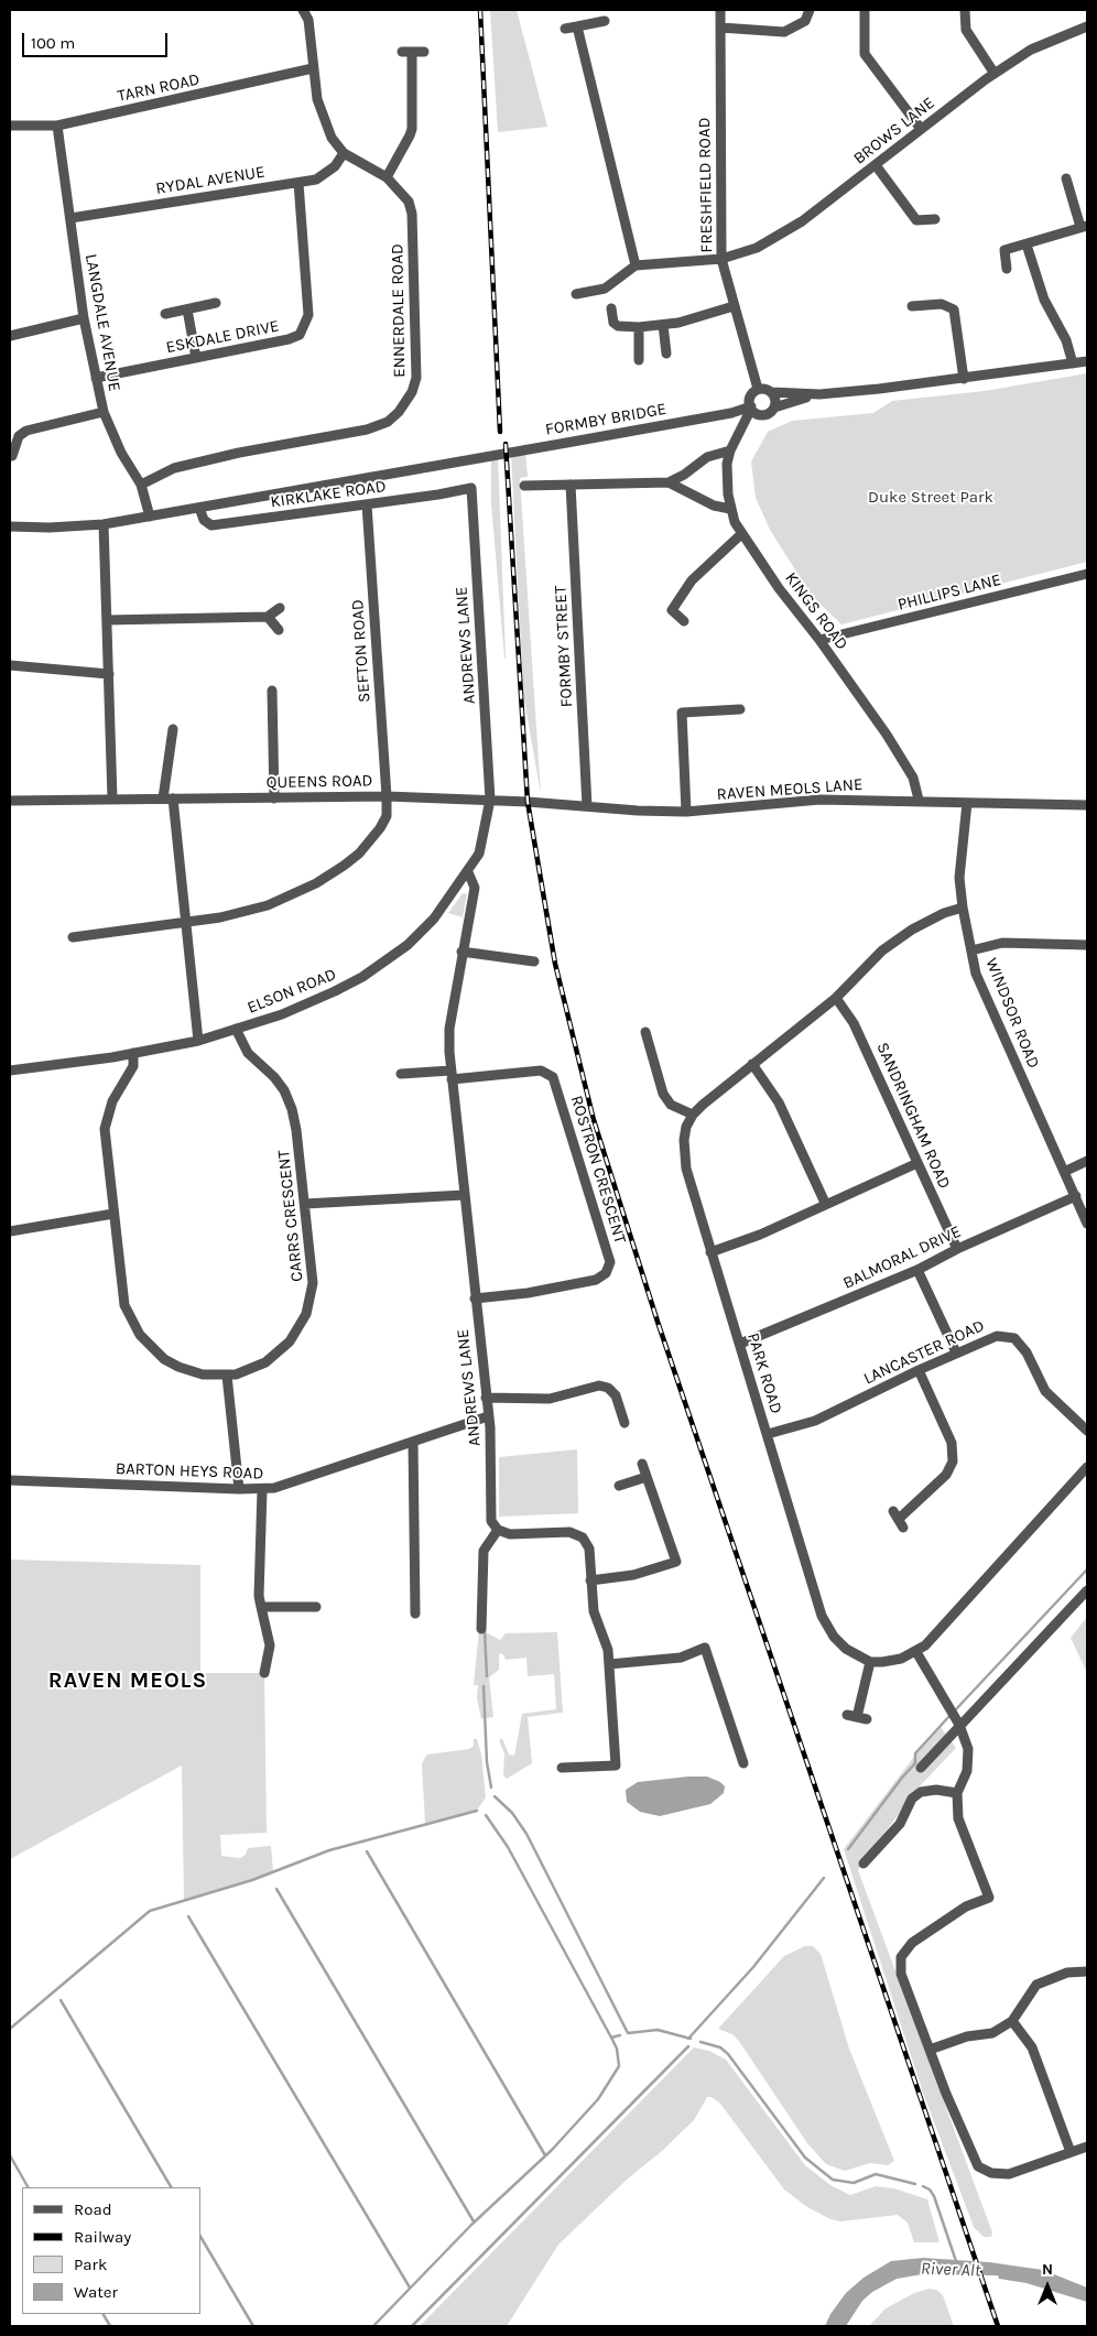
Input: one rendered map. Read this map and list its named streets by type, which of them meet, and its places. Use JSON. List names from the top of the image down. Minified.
{"streets":{"street":["TARN ROAD","BROWS LANE","RYDAL AVENUE","FRESHFIELD ROAD","ENNERDALE ROAD","LANGDALE AVENUE","ESKDALE DRIVE","FORMBY BRIDGE","KIRKLAKE ROAD","PHILLIPS LANE","KINGS ROAD","ANDREWS LANE","FORMBY STREET","SEFTON ROAD","QUEENS ROAD","RAVEN MEOLS LANE","ELSON ROAD","WINDSOR ROAD","SANDRINGHAM ROAD","ROSTRON CRESCENT","CARRS CRESCENT","BALMORAL DRIVE","LANCASTER ROAD","PARK ROAD","BARTON HEYS ROAD"]},"crossings":[["TARN ROAD","ENNERDALE ROAD"],["TARN ROAD","LANGDALE AVENUE"],["BROWS LANE","FRESHFIELD ROAD"],["RYDAL AVENUE","ENNERDALE ROAD"],["RYDAL AVENUE","LANGDALE AVENUE"],["RYDAL AVENUE","ESKDALE DRIVE"],["FRESHFIELD ROAD","FORMBY BRIDGE"],["FRESHFIELD ROAD","KINGS ROAD"],["ENNERDALE ROAD","LANGDALE AVENUE"],["LANGDALE AVENUE","ESKDALE DRIVE"],["LANGDALE AVENUE","KIRKLAKE ROAD"],["FORMBY BRIDGE","KIRKLAKE ROAD"],["FORMBY BRIDGE","KINGS ROAD"],["KIRKLAKE ROAD","ANDREWS LANE"],["KIRKLAKE ROAD","SEFTON ROAD"],["PHILLIPS LANE","KINGS ROAD"],["KINGS ROAD","RAVEN MEOLS LANE"],["ANDREWS LANE","QUEENS ROAD"],["ANDREWS LANE","ELSON ROAD"],["ANDREWS LANE","ROSTRON CRESCENT"],["ANDREWS LANE","BARTON HEYS ROAD"],["FORMBY STREET","RAVEN MEOLS LANE"],["SEFTON ROAD","QUEENS ROAD"],["QUEENS ROAD","RAVEN MEOLS LANE"],["QUEENS ROAD","ELSON ROAD"],["RAVEN MEOLS LANE","WINDSOR ROAD"],["ELSON ROAD","CARRS CRESCENT"],["WINDSOR ROAD","BALMORAL DRIVE"],["SANDRINGHAM ROAD","BALMORAL DRIVE"],["BALMORAL DRIVE","PARK ROAD"],["LANCASTER ROAD","PARK ROAD"]],"districts":["RAVEN MEOLS"],"water":["River Alt"],"parks":["Duke Street Park"],"legend":["Road","Railway","Park","Water"],"scale_bar":"100 m","north":"top"}
